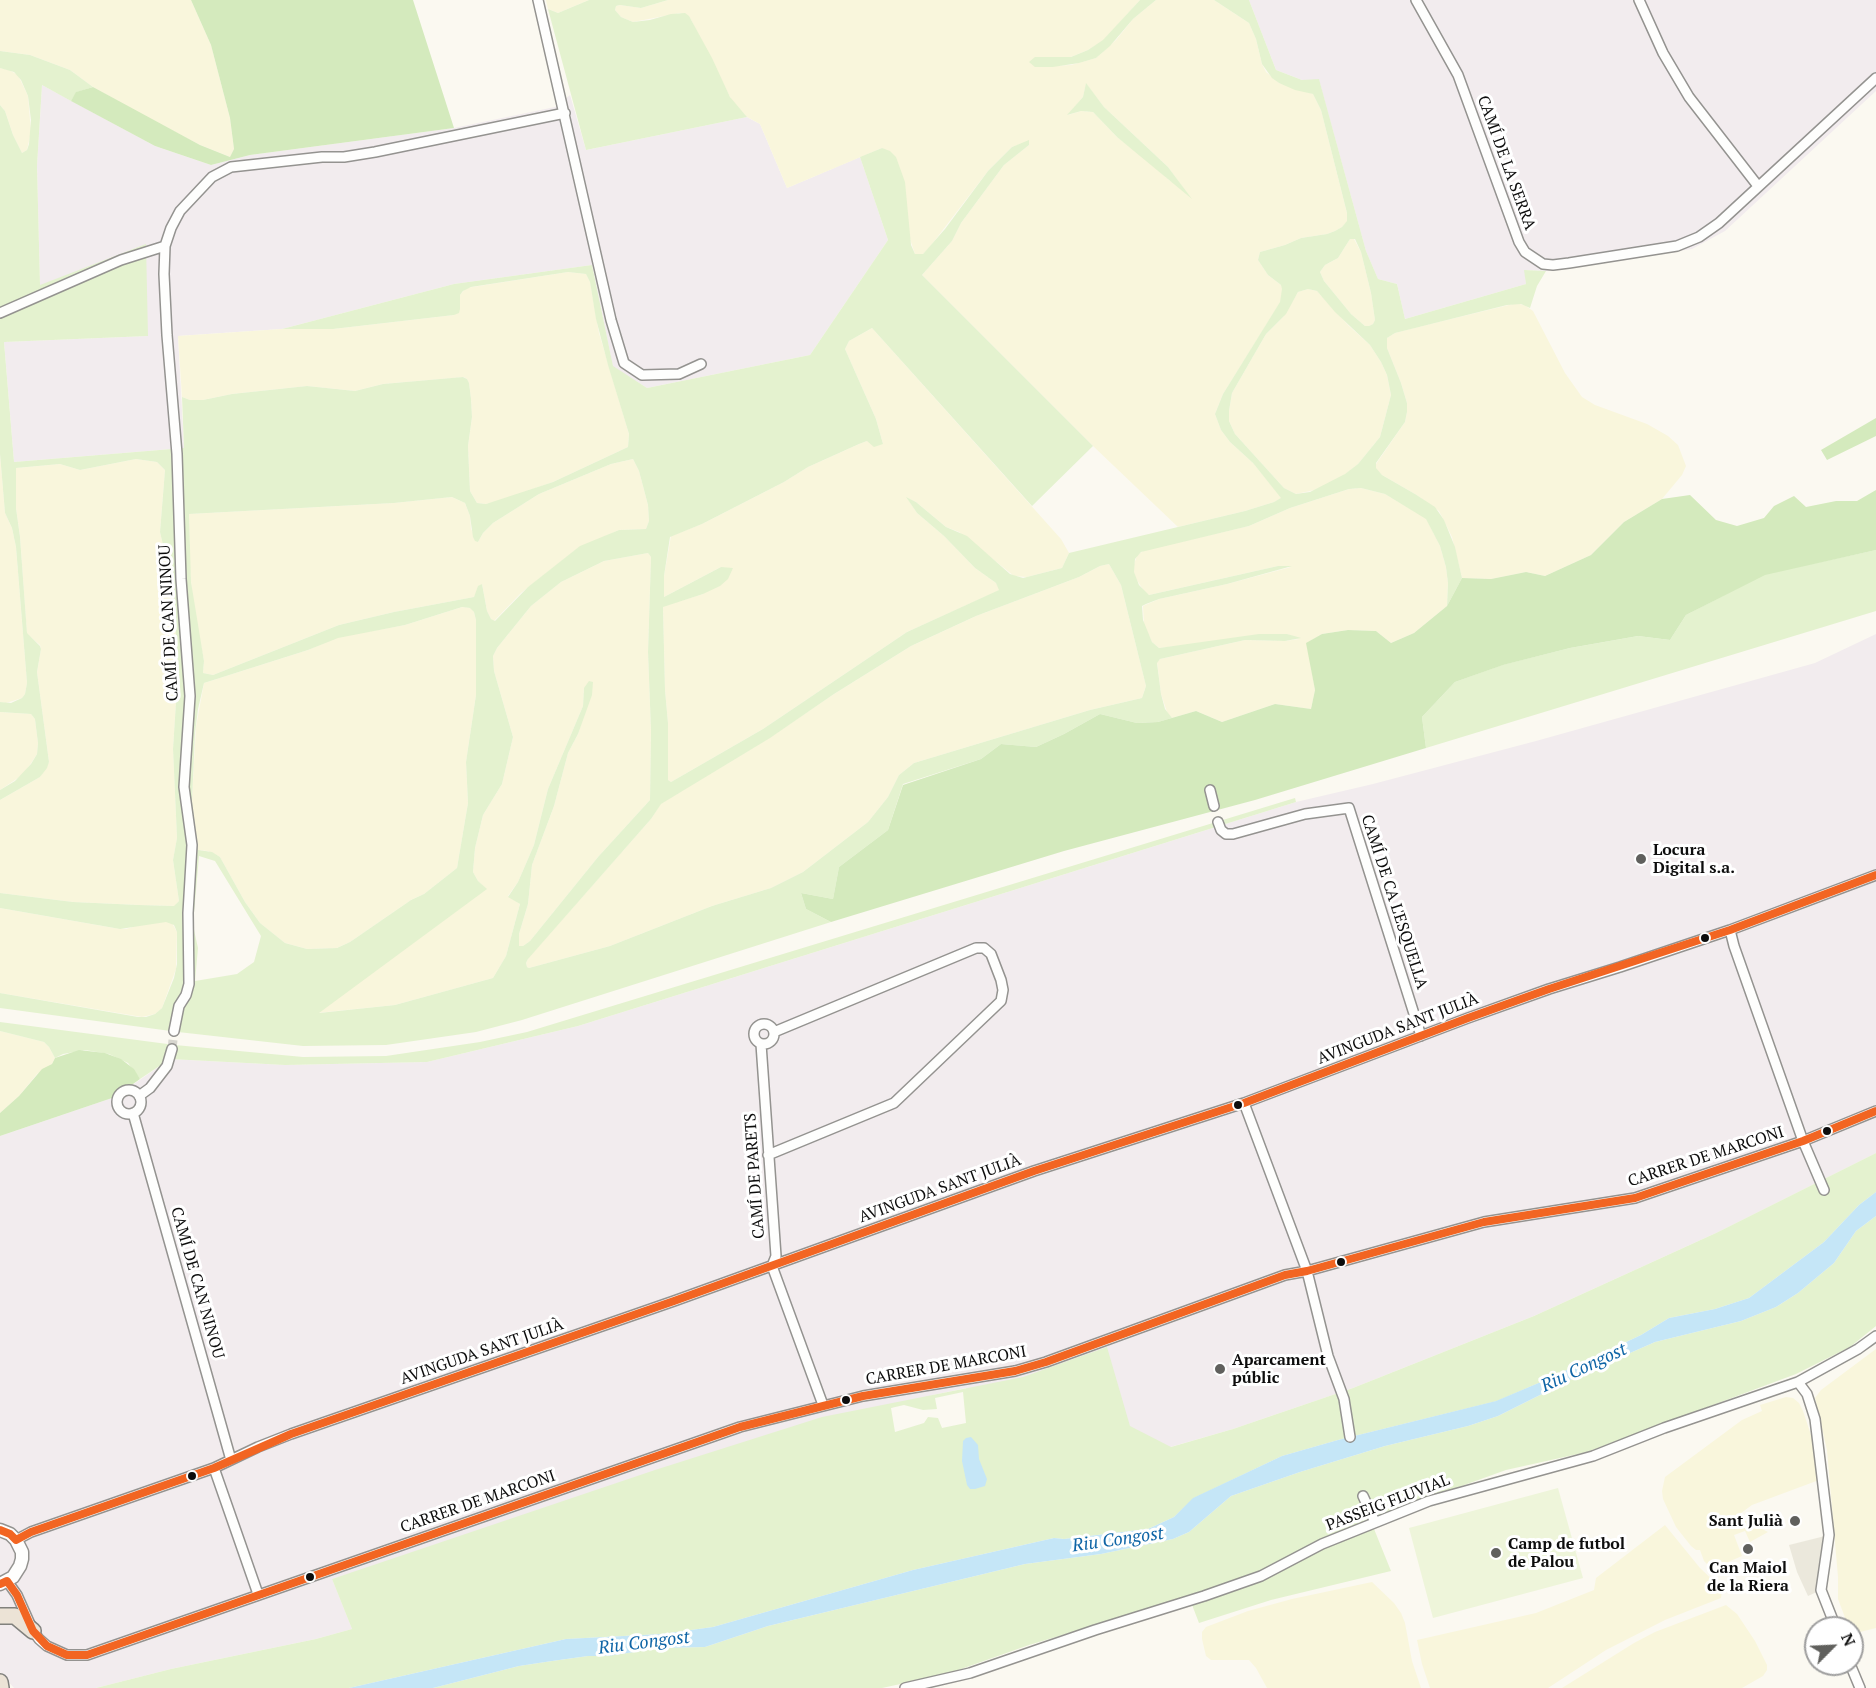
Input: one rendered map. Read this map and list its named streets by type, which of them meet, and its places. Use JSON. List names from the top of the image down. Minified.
{"streets":{"street":["CAMÍ DE LA SERRA","CAMÍ DE CAN NINOU","CAMÍ DE CA L'ESQUELLA","AVINGUDA SANT JULIÀ","CARRER DE MARCONI","CAMÍ DE PARETS","PASSEIG FLUVIAL"]},"crossings":[["CAMÍ DE CAN NINOU","AVINGUDA SANT JULIÀ"],["CAMÍ DE CA L'ESQUELLA","AVINGUDA SANT JULIÀ"],["AVINGUDA SANT JULIÀ","CAMÍ DE PARETS"],["CARRER DE MARCONI","CAMÍ DE PARETS"]],"water":["Riu Congost"],"places":["Locura Digital s.a.","Aparcament públic","Sant Julià","Can Maiol de la Riera","Camp de futbol de Palou"],"north":"top right"}
